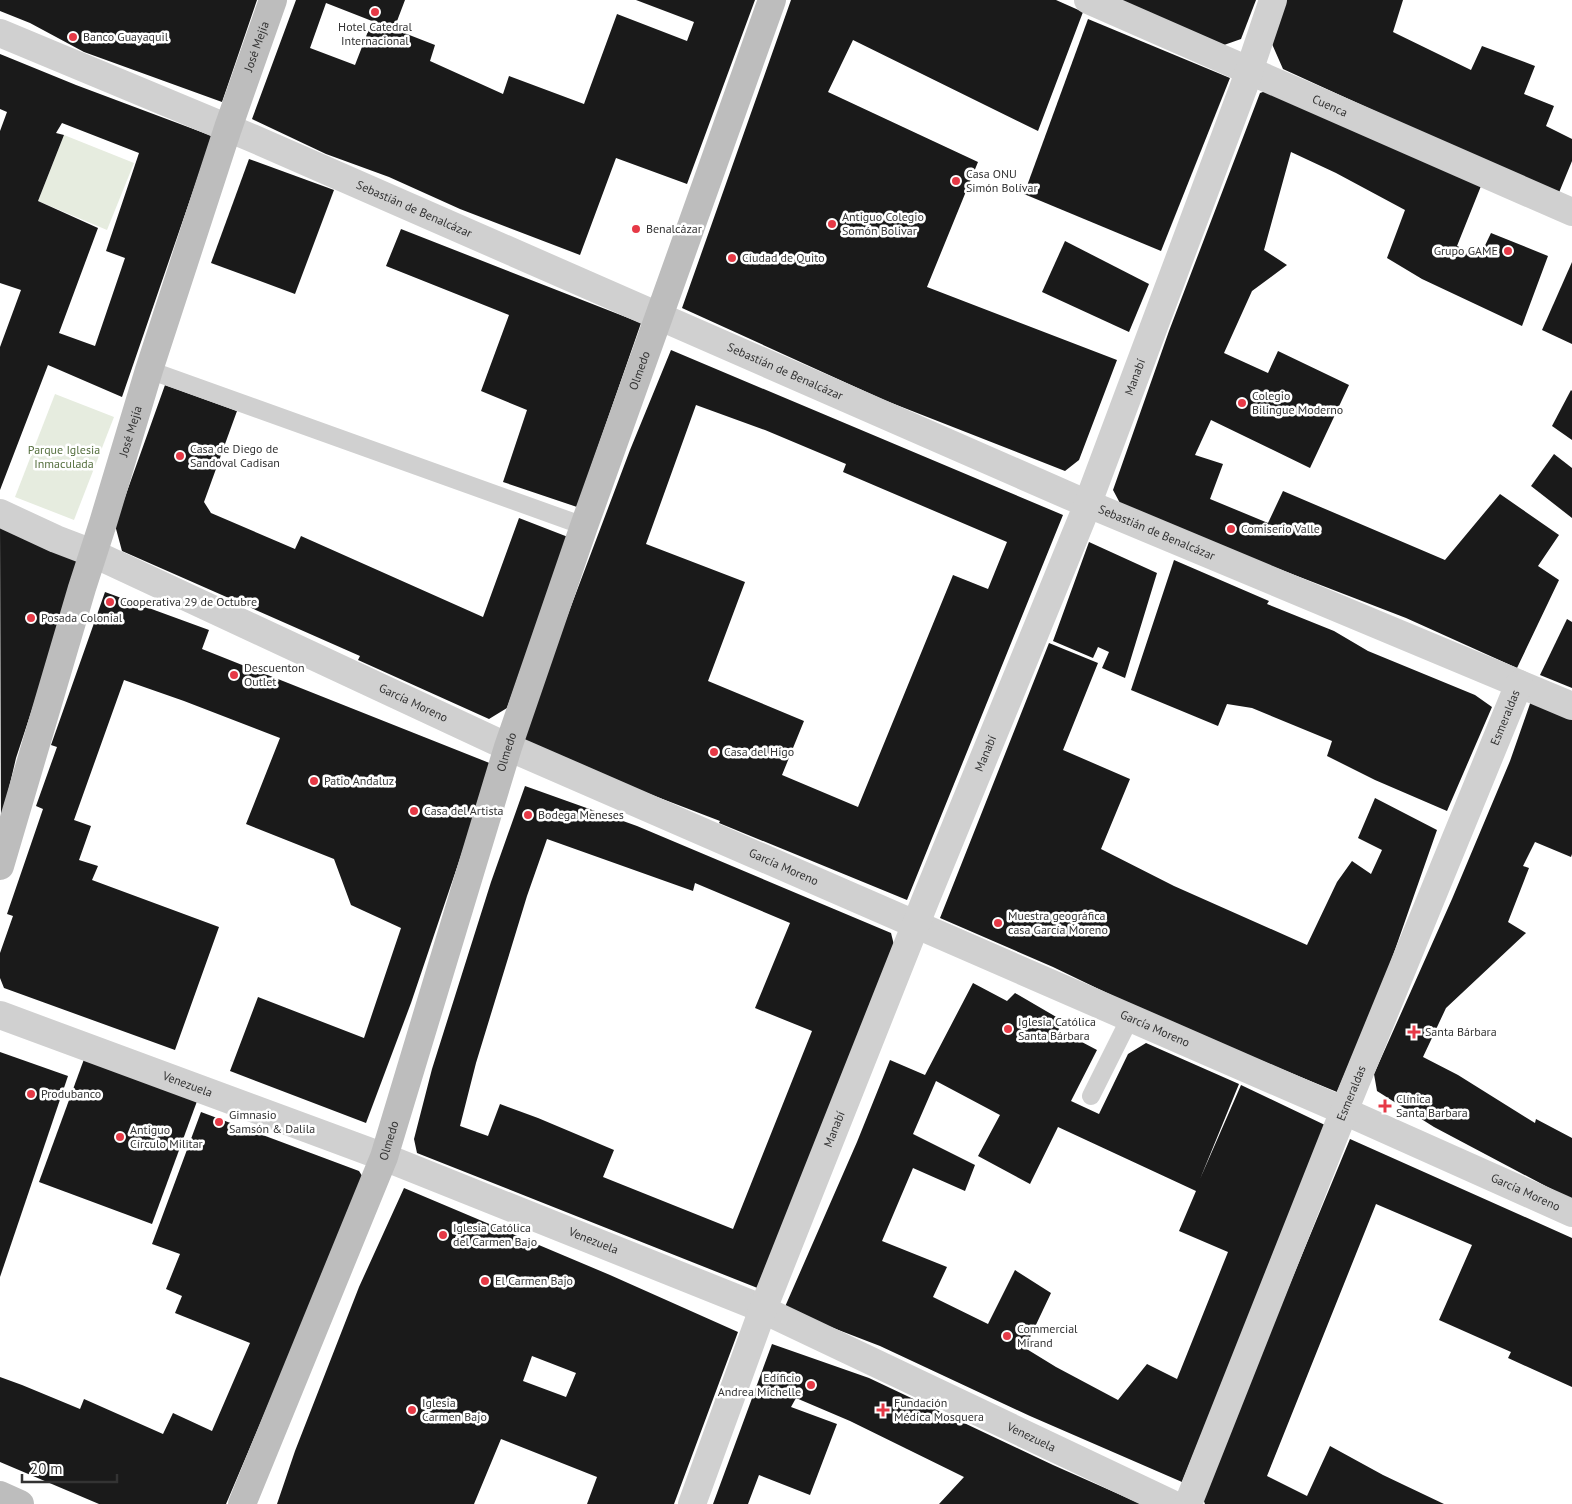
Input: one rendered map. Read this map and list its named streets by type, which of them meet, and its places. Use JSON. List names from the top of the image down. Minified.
{"streets":{"street":["José Mejía","Cuenca","Sebastián de Benalcázar","Olmedo","Manabí","García Moreno","Esmeraldas","Venezuela"]},"crossings":[["José Mejía","Sebastián de Benalcázar"],["José Mejía","García Moreno"],["Cuenca","Manabí"],["Sebastián de Benalcázar","Olmedo"],["Sebastián de Benalcázar","Manabí"],["Sebastián de Benalcázar","Esmeraldas"],["Olmedo","García Moreno"],["Olmedo","Venezuela"],["Manabí","García Moreno"],["Manabí","Venezuela"],["García Moreno","Esmeraldas"]],"parks":["Parque Iglesia Inmaculada"],"places":{"other":["Hotel Catedral Internacional","Banco Guayaquil","Casa ONU Simón Bolívar","Antiguo Colegio Somón Bolivar","Benalcázar","Grupo GAME","Ciudad de Quito","Colegio Bilingue Moderno","Casa de Diego de Sandoval Cadisan","Comiserio Valle","Cooperativa 29 de Octubre","Posada Colonial","Descuenton Outlet","Casa del Higo","Patio Andaluz","Casa del Artista","Bodega Meneses","Muestra geográfica casa García Moreno","Iglesia Católica Santa Bárbara","Produbanco","Gimnasio Samsón & Dalila","Antiguo Círculo Militar","Iglesia Católica del Carmen Bajo","El Carmen Bajo","Commercial Mirand","Edificio Andrea Michelle","Iglesia Carmen Bajo"],"health":["Santa Bárbara","Clínica Santa Barbara","Fundación Médica Mosquera"]},"scale_bar":"20 m"}
